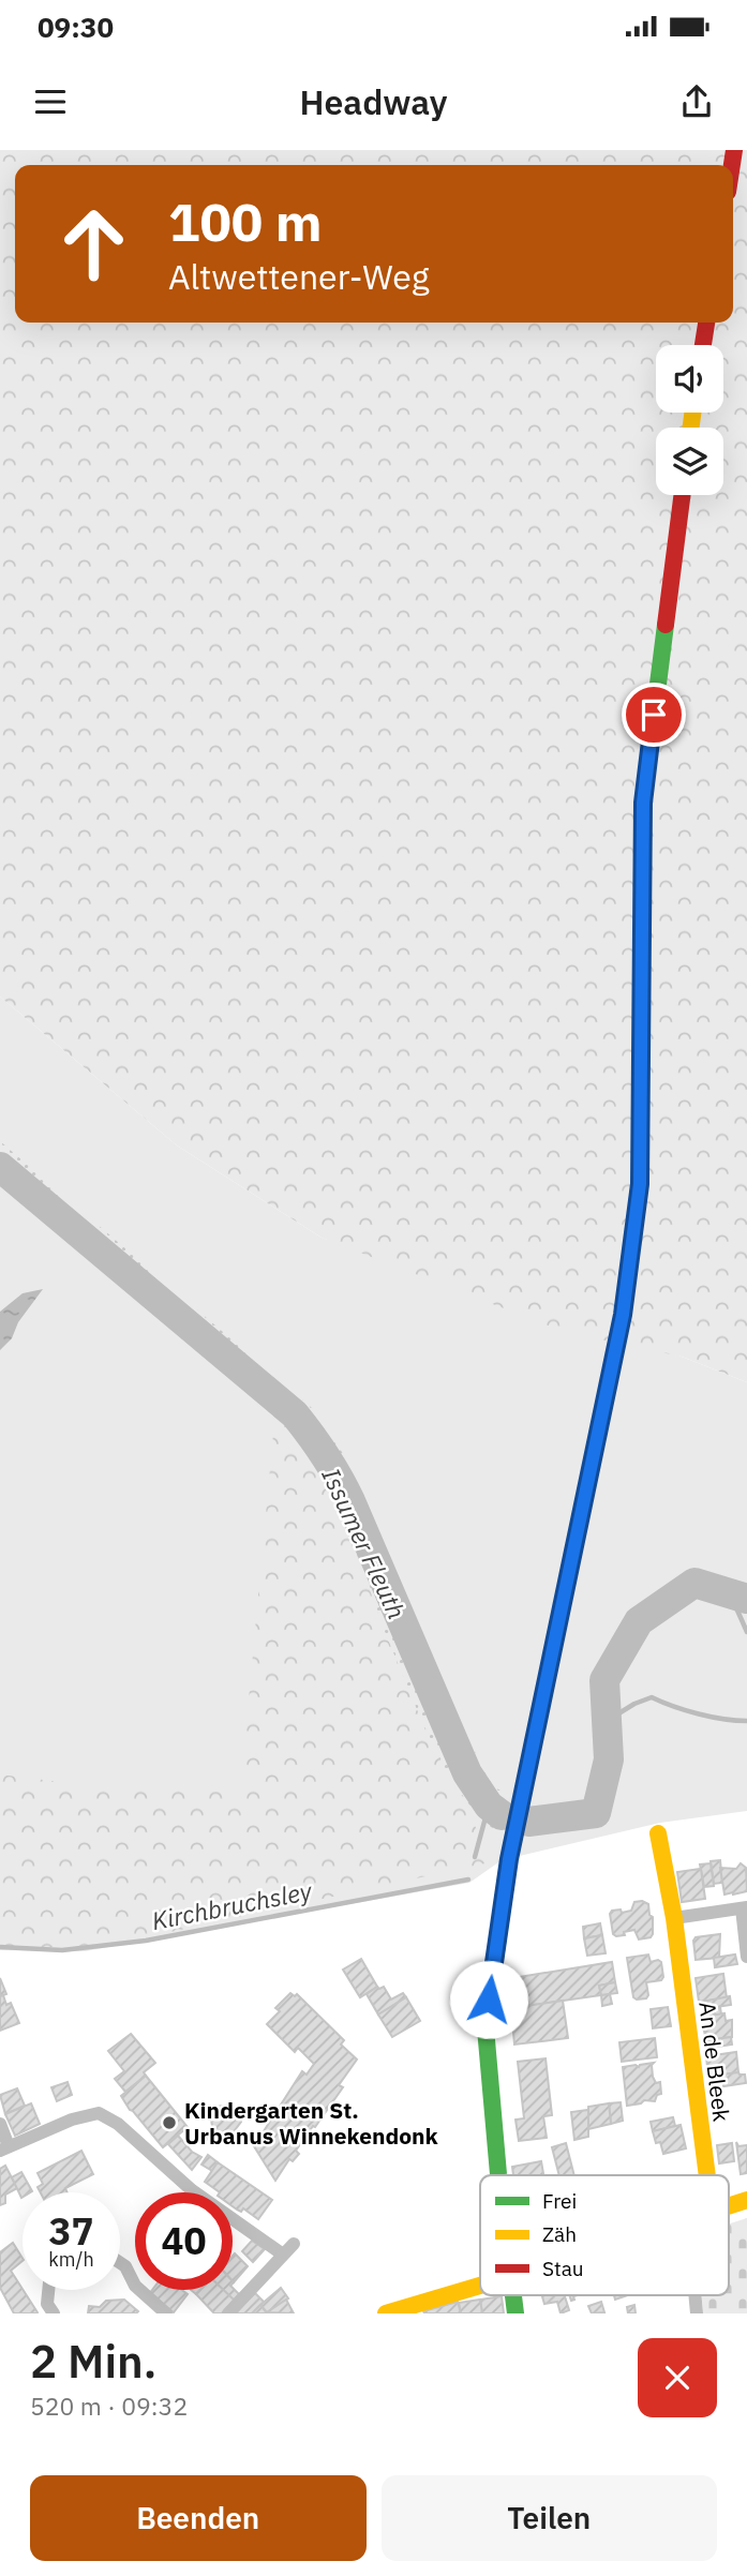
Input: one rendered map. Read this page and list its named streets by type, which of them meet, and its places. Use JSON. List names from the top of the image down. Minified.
{"streets":{"street":["An de Bleek"]},"water":["Issumer Fleuth","Kirchbruchsley"],"places":["Kindergarten St. Urbanus Winnekendonk"],"legend":["Frei","Zäh","Stau"],"page":{"status":"09:30","header":"Headway","turn":["100 m","Altwettener-Weg"],"speed":"37 km/h","limit":"40","heading":["2 Min.","520 m · 09:32"],"buttons":["Beenden","Teilen"]}}
